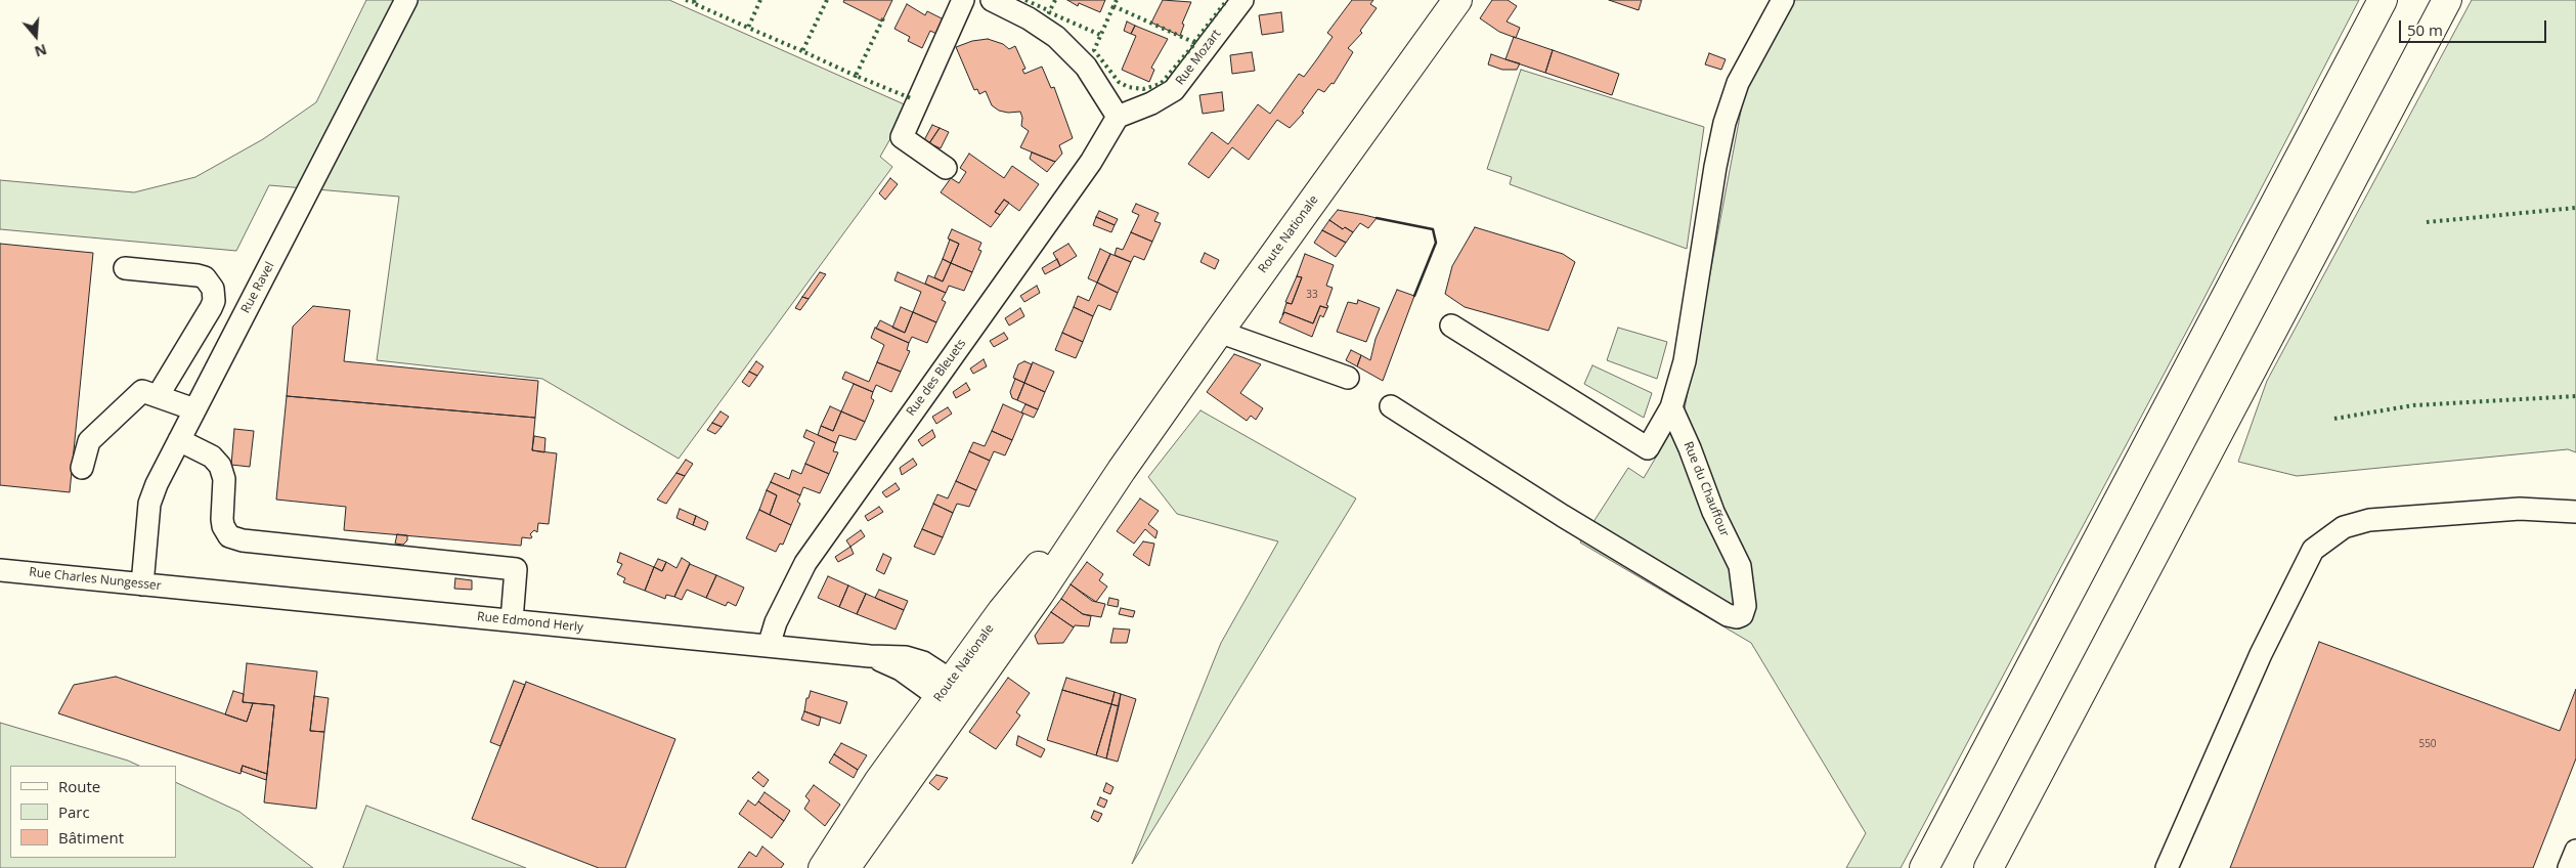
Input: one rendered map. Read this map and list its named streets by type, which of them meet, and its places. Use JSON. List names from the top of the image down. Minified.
{"streets":{"main road":["Route Nationale"],"street":["Rue Mozart","Rue Ravel","Rue des Bleuets","Rue du Chauffour","Rue Charles Nungesser","Rue Edmond Herly"]},"crossings":[["Rue Mozart","Rue des Bleuets"],["Route Nationale","Rue Edmond Herly"],["Rue Ravel","Rue Charles Nungesser"],["Rue des Bleuets","Rue Edmond Herly"],["Rue Charles Nungesser","Rue Edmond Herly"]],"house_numbers":["33","550"],"legend":["Route","Parc","Bâtiment"],"scale_bar":"50 m","north":"bottom"}
